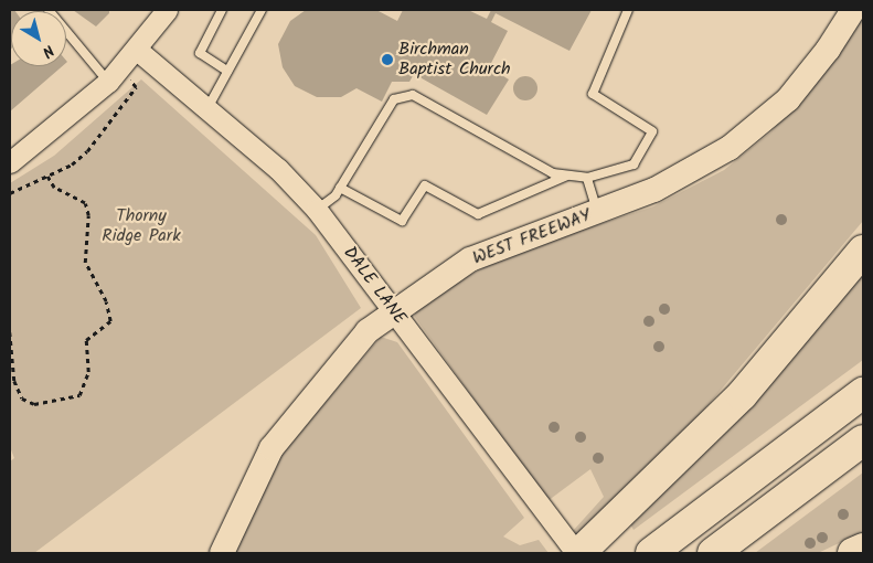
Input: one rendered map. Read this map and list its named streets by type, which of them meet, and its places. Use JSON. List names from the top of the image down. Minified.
{"streets":{"main road":["WEST FREEWAY"],"street":["DALE LANE"]},"crossings":[["WEST FREEWAY","DALE LANE"]],"parks":["Thorny Ridge Park"],"places":["Birchman Baptist Church"],"north":"bottom right"}
